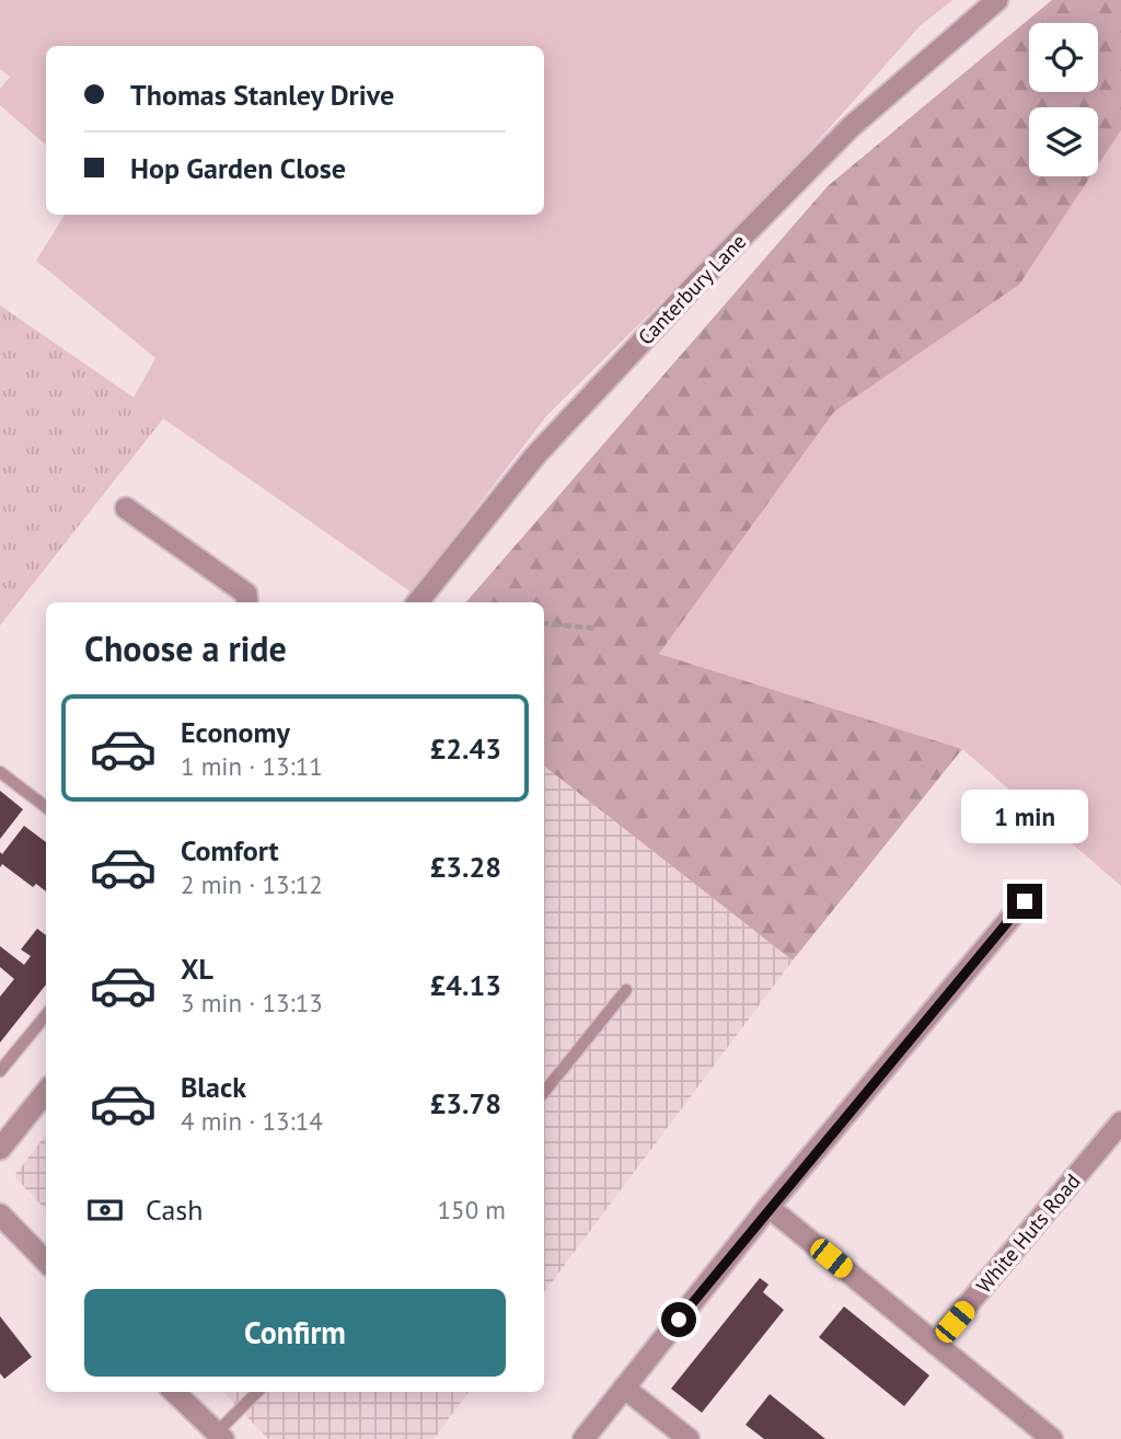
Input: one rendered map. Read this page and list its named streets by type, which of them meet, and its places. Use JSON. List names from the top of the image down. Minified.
{"streets":{"street":["Canterbury Lane","White Huts Road"]},"page":{"banner":["Thomas Stanley Drive","Hop Garden Close"],"heading":"Choose a ride","list":[{"name":"Economy","note":"1 min · 13:11","value":"£2.43"},{"name":"Comfort","note":"2 min · 13:12","value":"£3.28"},{"name":"XL","note":"3 min · 13:13","value":"£4.13"},{"name":"Black","note":"4 min · 13:14","value":"£3.78"}],"bubble":"1 min","pay":["Cash","150 m"],"buttons":"Confirm"}}
